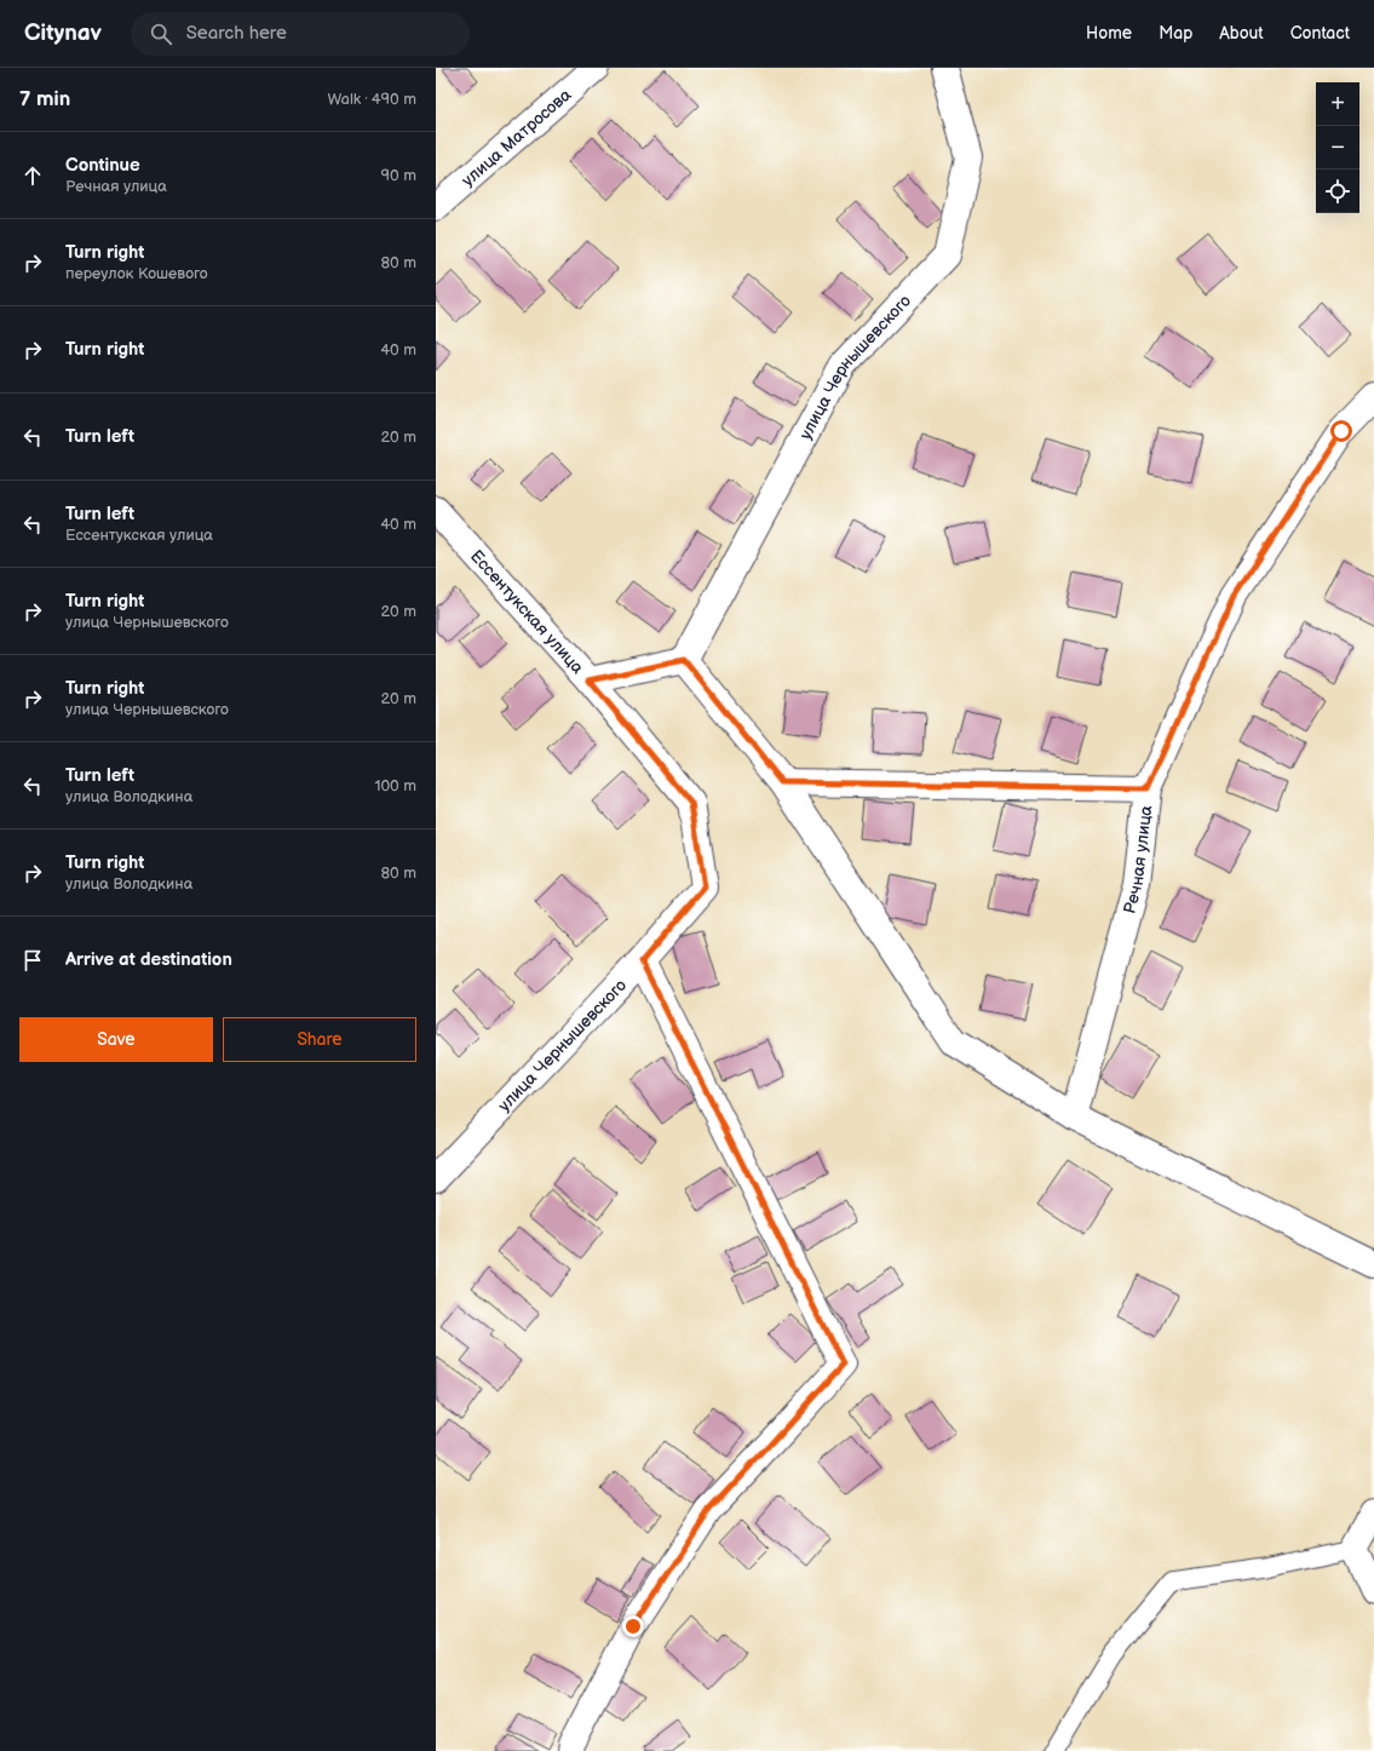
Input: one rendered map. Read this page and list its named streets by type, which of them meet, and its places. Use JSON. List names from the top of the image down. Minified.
{"streets":{"street":["улица Матросова","улица Чернышевского","Ессентукская улица","Речная улица"]},"crossings":[["улица Чернышевского","Ессентукская улица"]],"page":{"header":"Citynav","search":"Search here","nav":["Home","Map","About","Contact"],"heading":["7 min","Walk · 490 m"],"map_buttons":["+","−"],"list":[["Continue","Речная улица","90 m"],["Turn right","переулок Кошевого","80 m"],["Turn right","40 m"],["Turn left","20 m"],["Turn left","Ессентукская улица","40 m"],["Turn right","улица Чернышевского","20 m"],["Turn right","улица Чернышевского","20 m"],["Turn left","улица Володкина","100 m"],["Turn right","улица Володкина","80 m"],"Arrive at destination"],"buttons":["Save","Share"]}}
